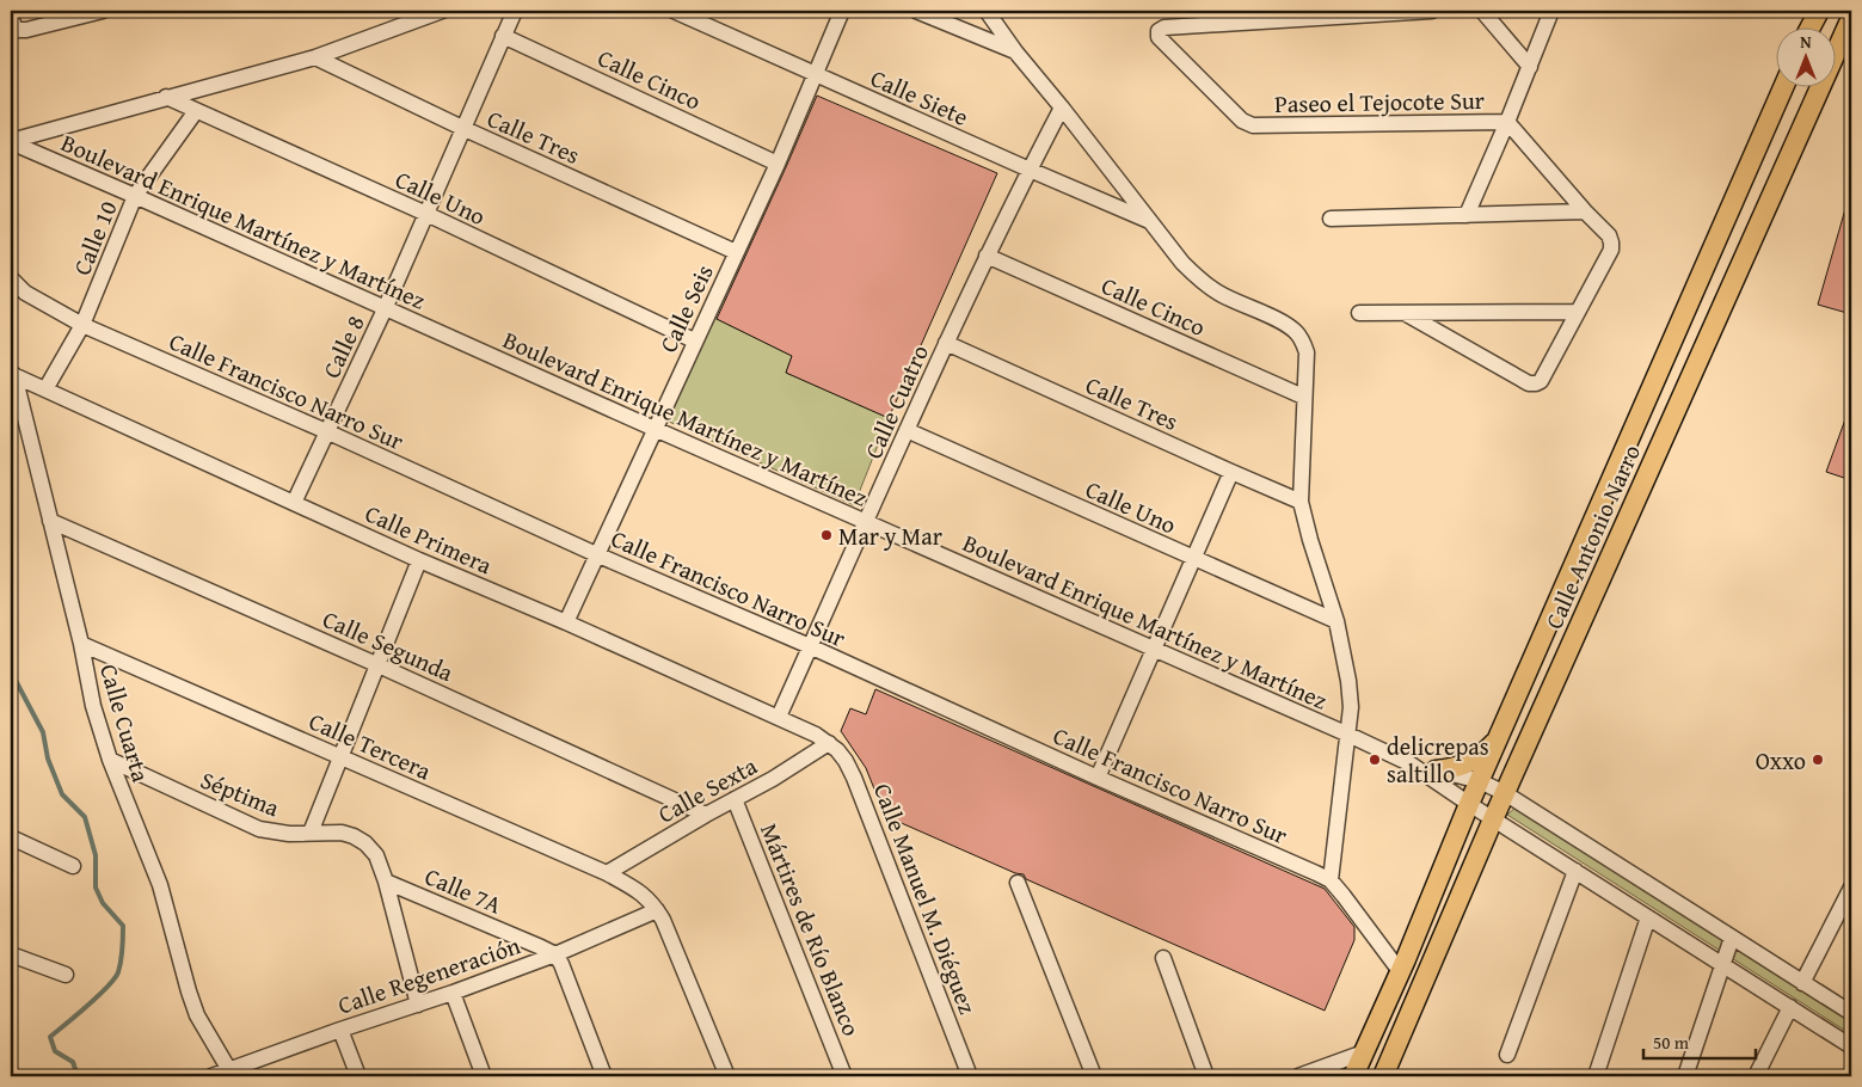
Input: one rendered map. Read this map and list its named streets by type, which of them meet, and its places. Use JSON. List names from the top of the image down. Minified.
{"streets":{"main road":["Calle Antonio Narro"],"street":["Calle Cinco","Calle Siete","Paseo el Tejocote Sur","Calle Tres","Calle Uno","Boulevard Enrique Martínez y Martínez","Calle 10","Calle Seis","Calle 8","Calle Francisco Narro Sur","Calle Cuatro","Calle Primera","Calle Segunda","Calle Cuarta","Calle Tercera","Calle Sexta","Séptima","Calle 7A","Calle Manuel M. Diéguez","Mártires de Río Blanco","Calle Regeneración"]},"crossings":[["Calle Cinco","Calle Seis"],["Calle Cinco","Calle 8"],["Calle Cinco","Calle Cuatro"],["Calle Siete","Calle Seis"],["Calle Siete","Calle Cuatro"],["Calle Tres","Calle Seis"],["Calle Tres","Calle 8"],["Calle Tres","Calle Cuatro"],["Calle Uno","Calle 10"],["Calle Uno","Calle Seis"],["Calle Uno","Calle 8"],["Calle Uno","Calle Cuatro"],["Boulevard Enrique Martínez y Martínez","Calle 10"],["Boulevard Enrique Martínez y Martínez","Calle Seis"],["Boulevard Enrique Martínez y Martínez","Calle 8"],["Boulevard Enrique Martínez y Martínez","Calle Cuatro"],["Boulevard Enrique Martínez y Martínez","Calle Antonio Narro"],["Calle 10","Calle Francisco Narro Sur"],["Calle 10","Calle Primera"],["Calle Seis","Calle Francisco Narro Sur"],["Calle Seis","Calle Primera"],["Calle 8","Calle Francisco Narro Sur"],["Calle 8","Calle Primera"],["Calle Francisco Narro Sur","Calle Cuatro"],["Calle Francisco Narro Sur","Calle Antonio Narro"],["Calle Cuatro","Calle Primera"],["Calle Primera","Calle Cuarta"],["Calle Primera","Calle Sexta"],["Calle Primera","Calle Manuel M. Diéguez"],["Calle Segunda","Calle Cuarta"],["Calle Segunda","Calle Sexta"],["Calle Cuarta","Calle Tercera"],["Calle Cuarta","Séptima"],["Calle Cuarta","Calle Regeneración"],["Calle Tercera","Calle Sexta"],["Calle Tercera","Calle Regeneración"],["Calle Sexta","Calle Manuel M. Diéguez"],["Calle Sexta","Mártires de Río Blanco"],["Séptima","Calle 7A"],["Séptima","Calle Regeneración"],["Calle 7A","Calle Regeneración"]],"places":["Mar y Mar","delicrepas saltillo","Oxxo"],"scale_bar":"50 m","north":"top"}
